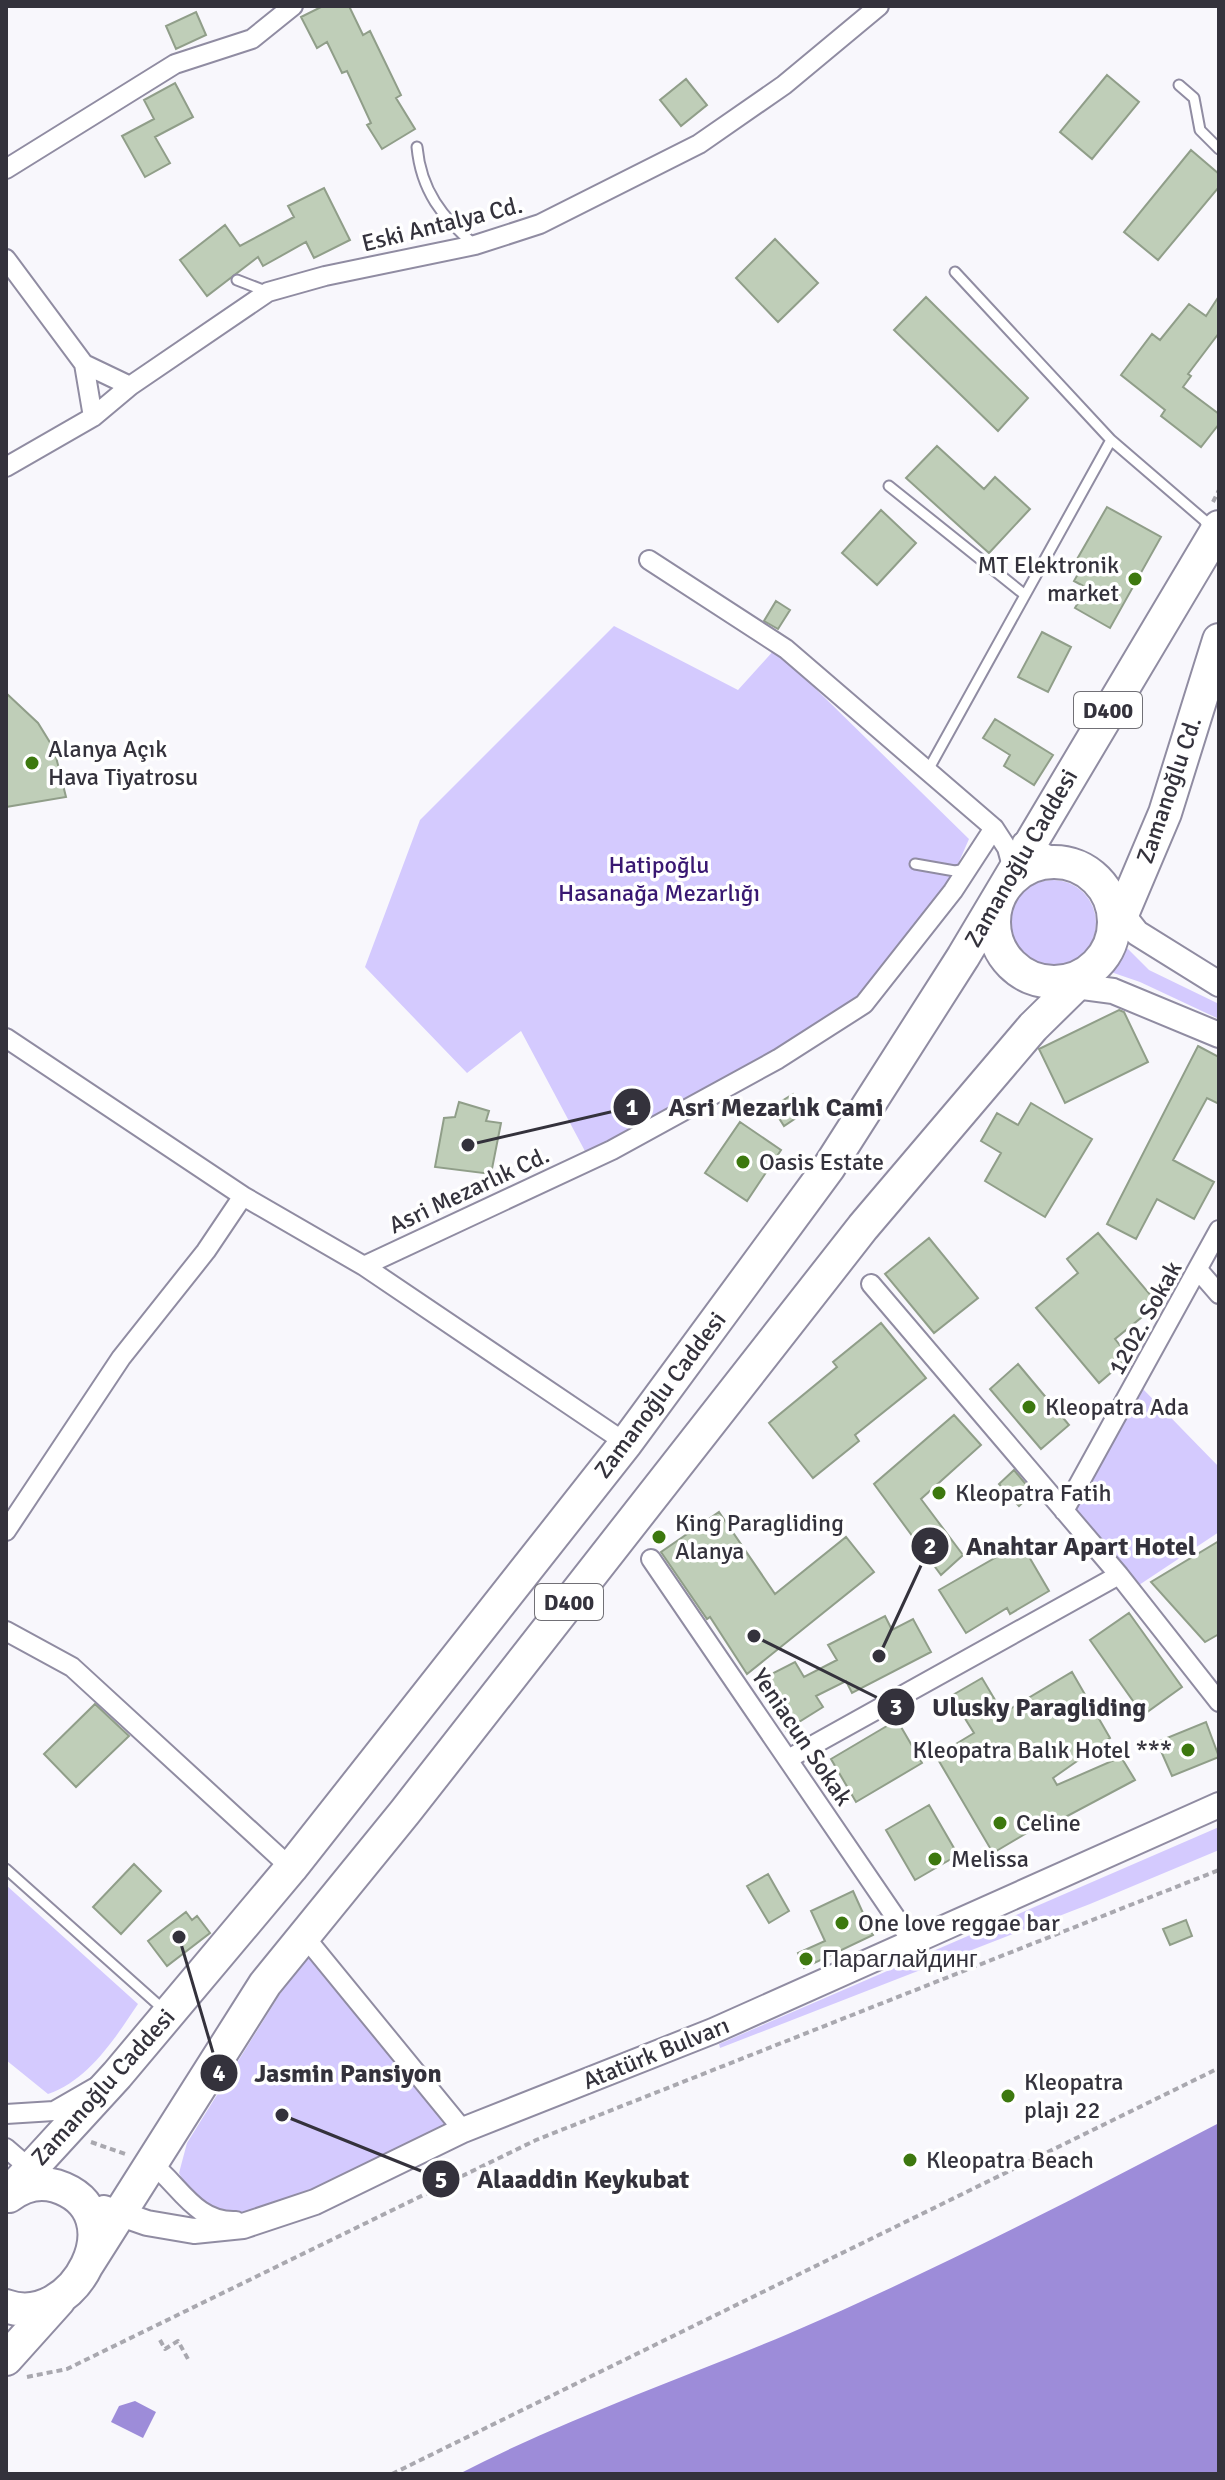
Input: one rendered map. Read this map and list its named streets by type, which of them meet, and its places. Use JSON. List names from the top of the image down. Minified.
{"streets":{"highway":["D400","Zamanoğlu Cd.","Zamanoğlu Caddesi"],"street":["Eski Antalya Cd.","Asri Mezarlık Cd.","1202. Sokak","Yeniacun Sokak","Atatürk Bulvarı"]},"crossings":[["D400","Zamanoğlu Cd."],["D400","Atatürk Bulvarı"],["Yeniacun Sokak","Atatürk Bulvarı"]],"parks":["Hatipoğlu Hasanağa Mezarlığı"],"places":["MT Elektronik market","Alanya Açık Hava Tiyatrosu","Asri Mezarlık Cami","Oasis Estate","Kleopatra Ada","Kleopatra Fatih","King Paragliding Alanya","Ulusky Paragliding","Anahtar Apart Hotel","Kleopatra Balık Hotel ***","Celine","Melissa","One love reggae bar","Jasmin Pansiyon","Параглайдинг","Kleopatra plajı 22","Alaaddin Keykubat","Kleopatra Beach"]}
